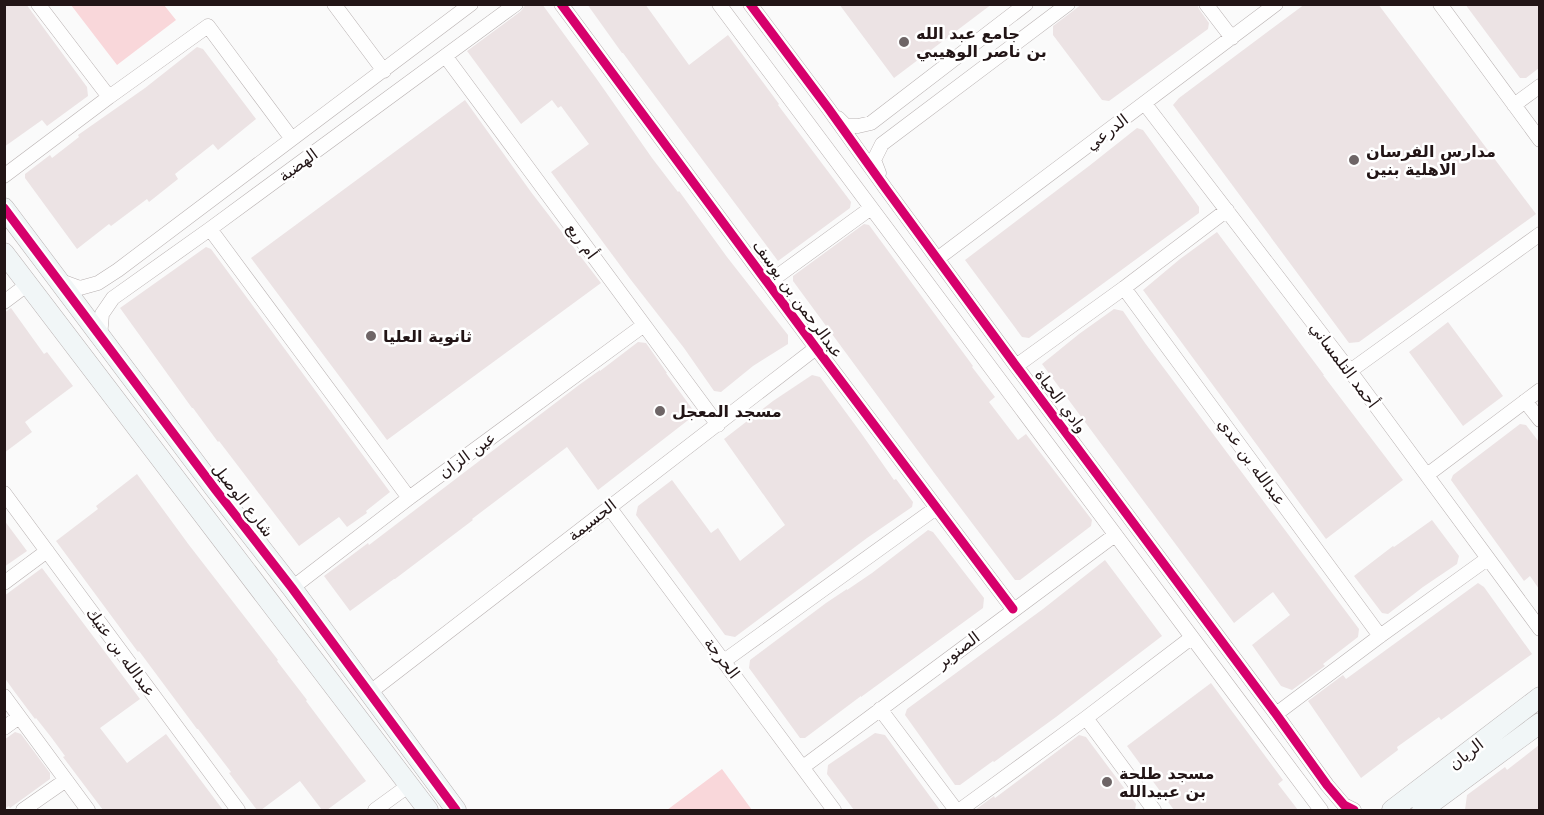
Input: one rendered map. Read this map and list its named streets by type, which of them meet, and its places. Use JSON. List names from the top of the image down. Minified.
{"streets":{"street":["الدرعي","الهضبة","أم ريع","عبدالرحمن بن يوسف","أحمد التلمساني","وادي الحياة","عين الزان","عبدالله بن عدي","شارع الوصيل","الحسيمة","الصنوبر","عبدالله بن عتيك","الحرجة","الريان"]},"crossings":[["الدرعي","أحمد التلمساني"],["الدرعي","وادي الحياة"],["الهضبة","أم ريع"],["الهضبة","شارع الوصيل"],["أم ريع","عين الزان"],["أم ريع","الحسيمة"],["عبدالرحمن بن يوسف","الحسيمة"],["عبدالرحمن بن يوسف","الصنوبر"],["عين الزان","شارع الوصيل"],["شارع الوصيل","الحسيمة"],["الحسيمة","الحرجة"],["الصنوبر","الحرجة"]],"places":["جامع عبد الله بن ناصر الوهيبي","مدارس الفرسان الاهلية بنين","ثانوية العليا","مسجد المعجل","مسجد طلحة بن عبيدالله"]}
